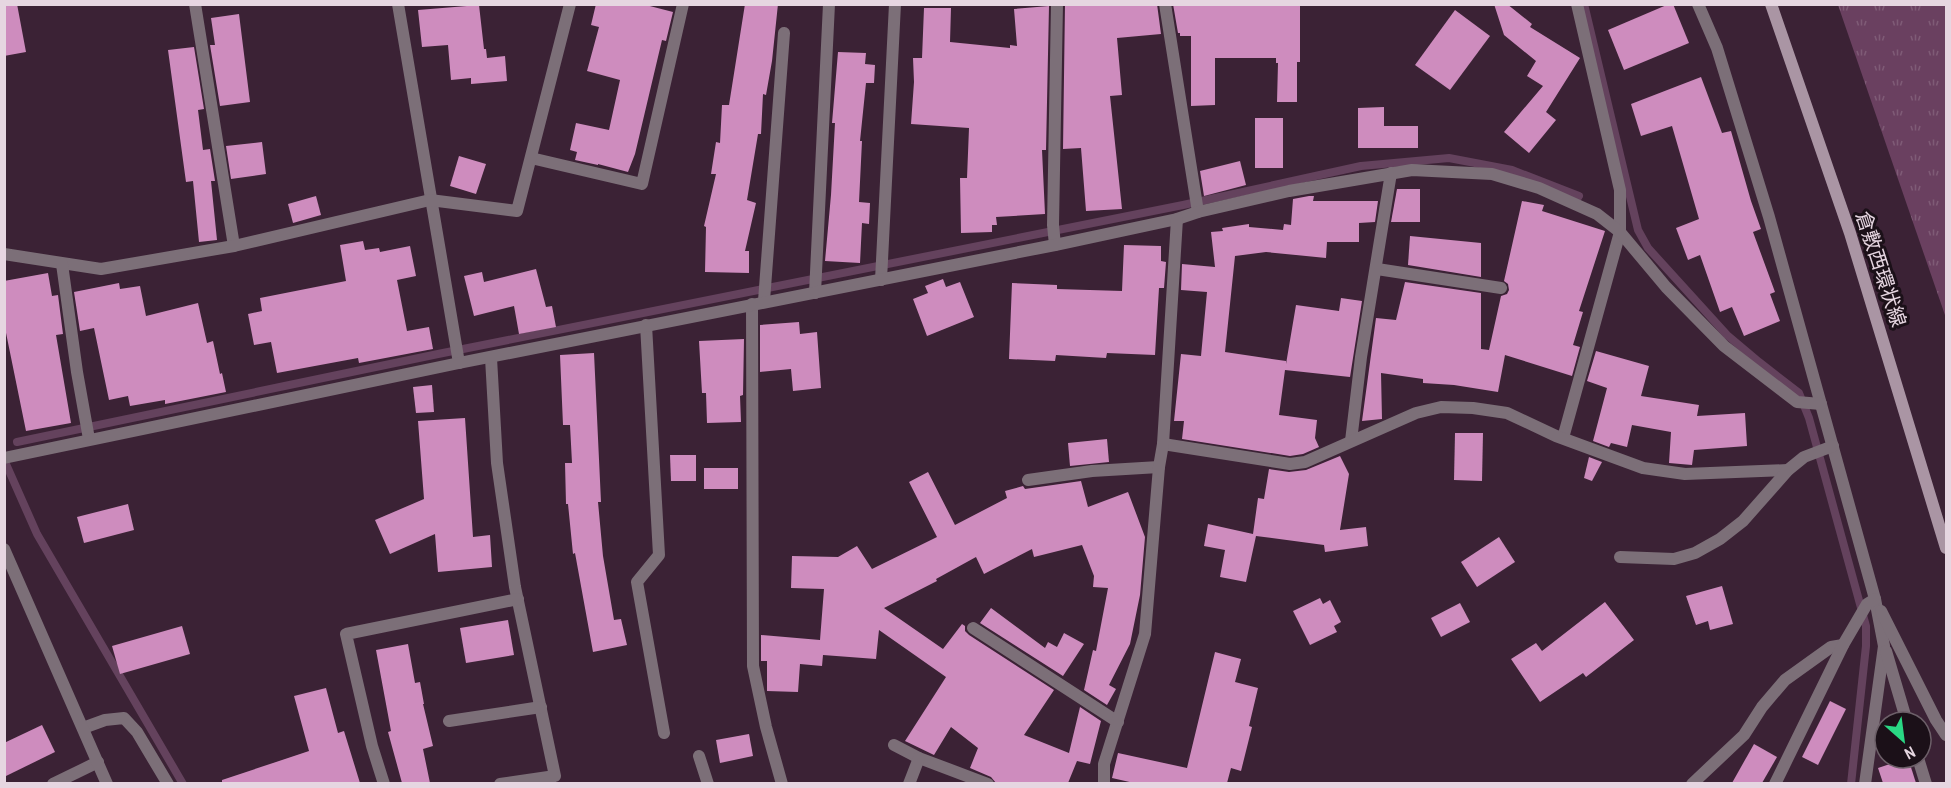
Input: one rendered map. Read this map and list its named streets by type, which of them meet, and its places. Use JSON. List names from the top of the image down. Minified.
{"streets":{"main road":["倉敷西環状線"]},"north":"bottom right"}
